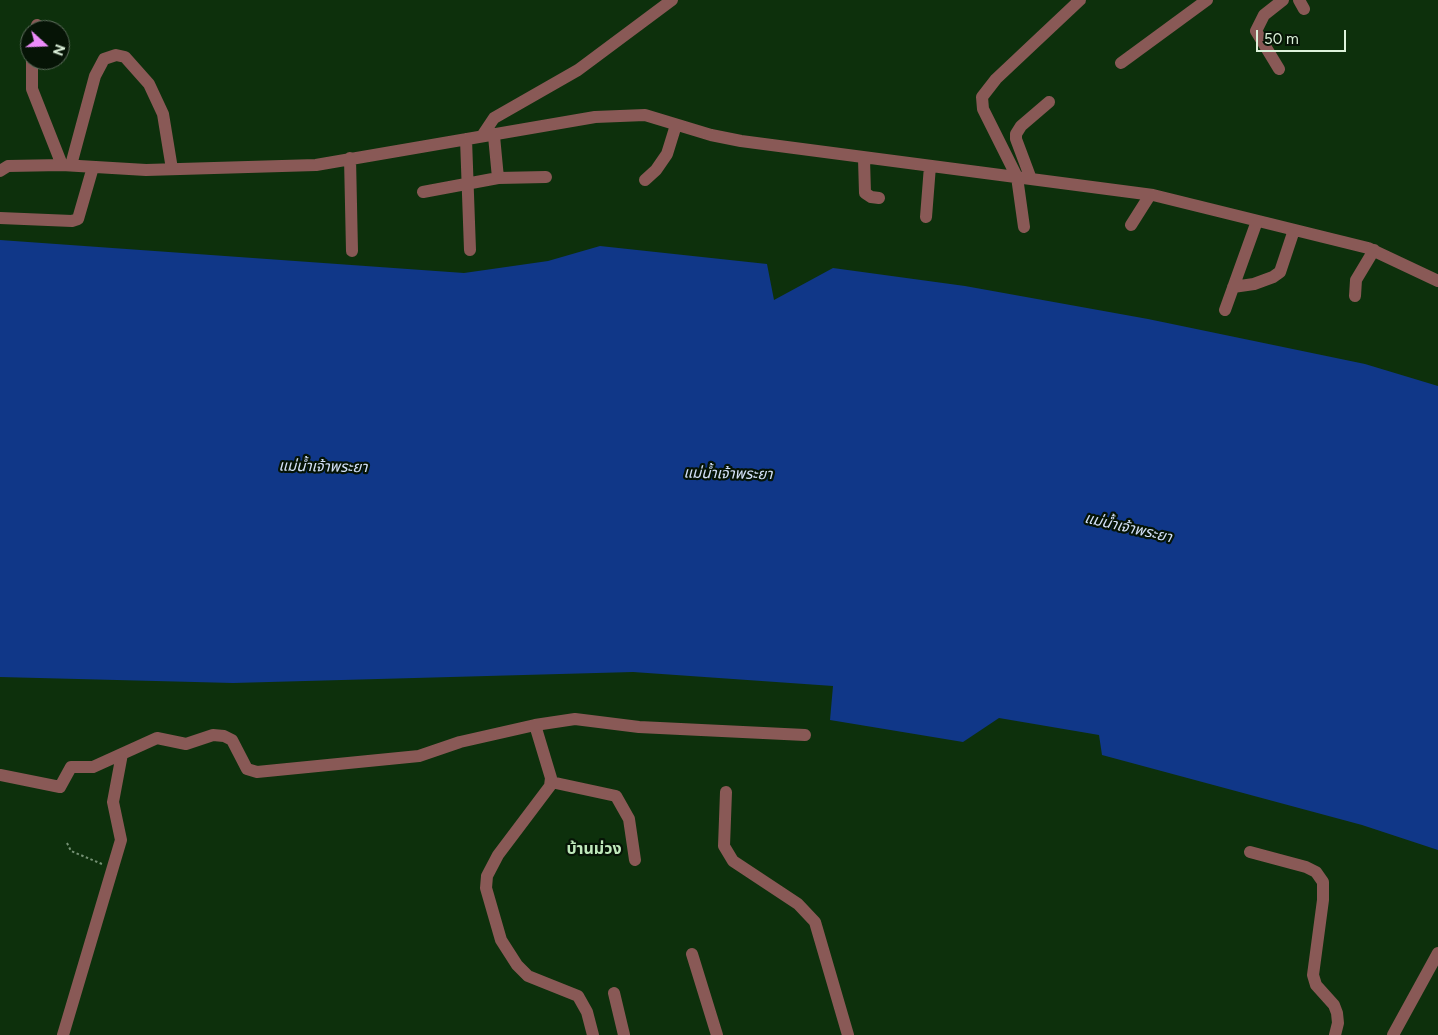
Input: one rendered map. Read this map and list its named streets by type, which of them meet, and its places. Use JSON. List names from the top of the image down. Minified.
{"districts":["บ้านม่วง"],"water":["แม่น้ำเจ้าพระยา"],"scale_bar":"50 m","north":"right"}
